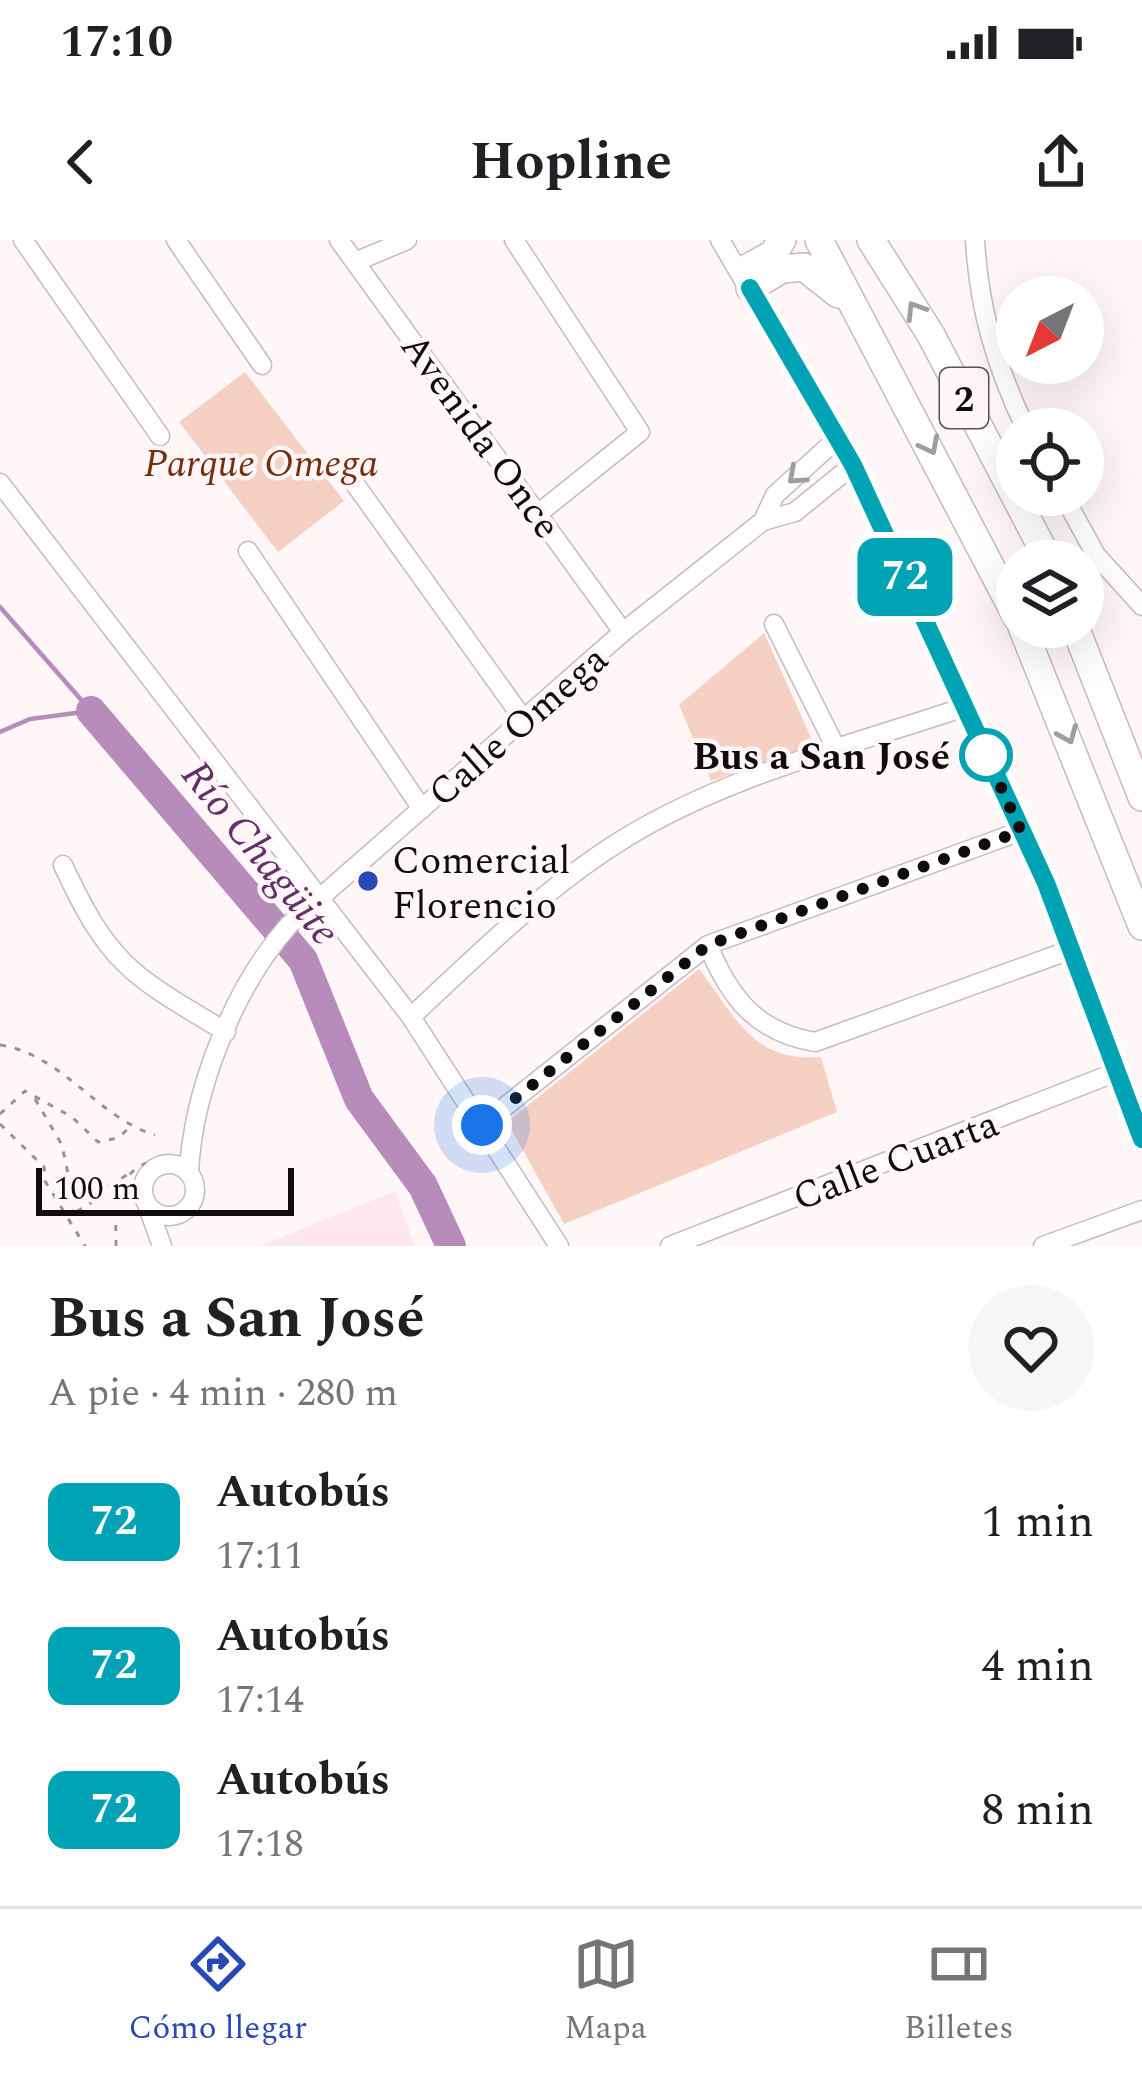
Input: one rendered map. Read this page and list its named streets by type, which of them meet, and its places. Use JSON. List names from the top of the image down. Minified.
{"streets":{"highway":["2"],"street":["Avenida Once","Calle Omega","Calle Cuarta"]},"crossings":[["Avenida Once","Calle Omega"]],"water":["Río Chagüite"],"parks":["Parque Omega"],"places":["Bus a San José","Comercial Florencio"],"lines":["bus line 72"],"scale_bar":"100 m","north":"bottom left","page":{"status":"17:10","header":"Hopline","on_map":"72","scale":"100 m","heading":["Bus a San José","A pie · 4 min · 280 m"],"list":[{"mark":"72","name":"Autobús","note":"17:11","value":"1 min"},{"mark":"72","name":"Autobús","note":"17:14","value":"4 min"},{"mark":"72","name":"Autobús","note":"17:18","value":"8 min"}],"tabs":["Cómo llegar","Mapa","Billetes"]}}
